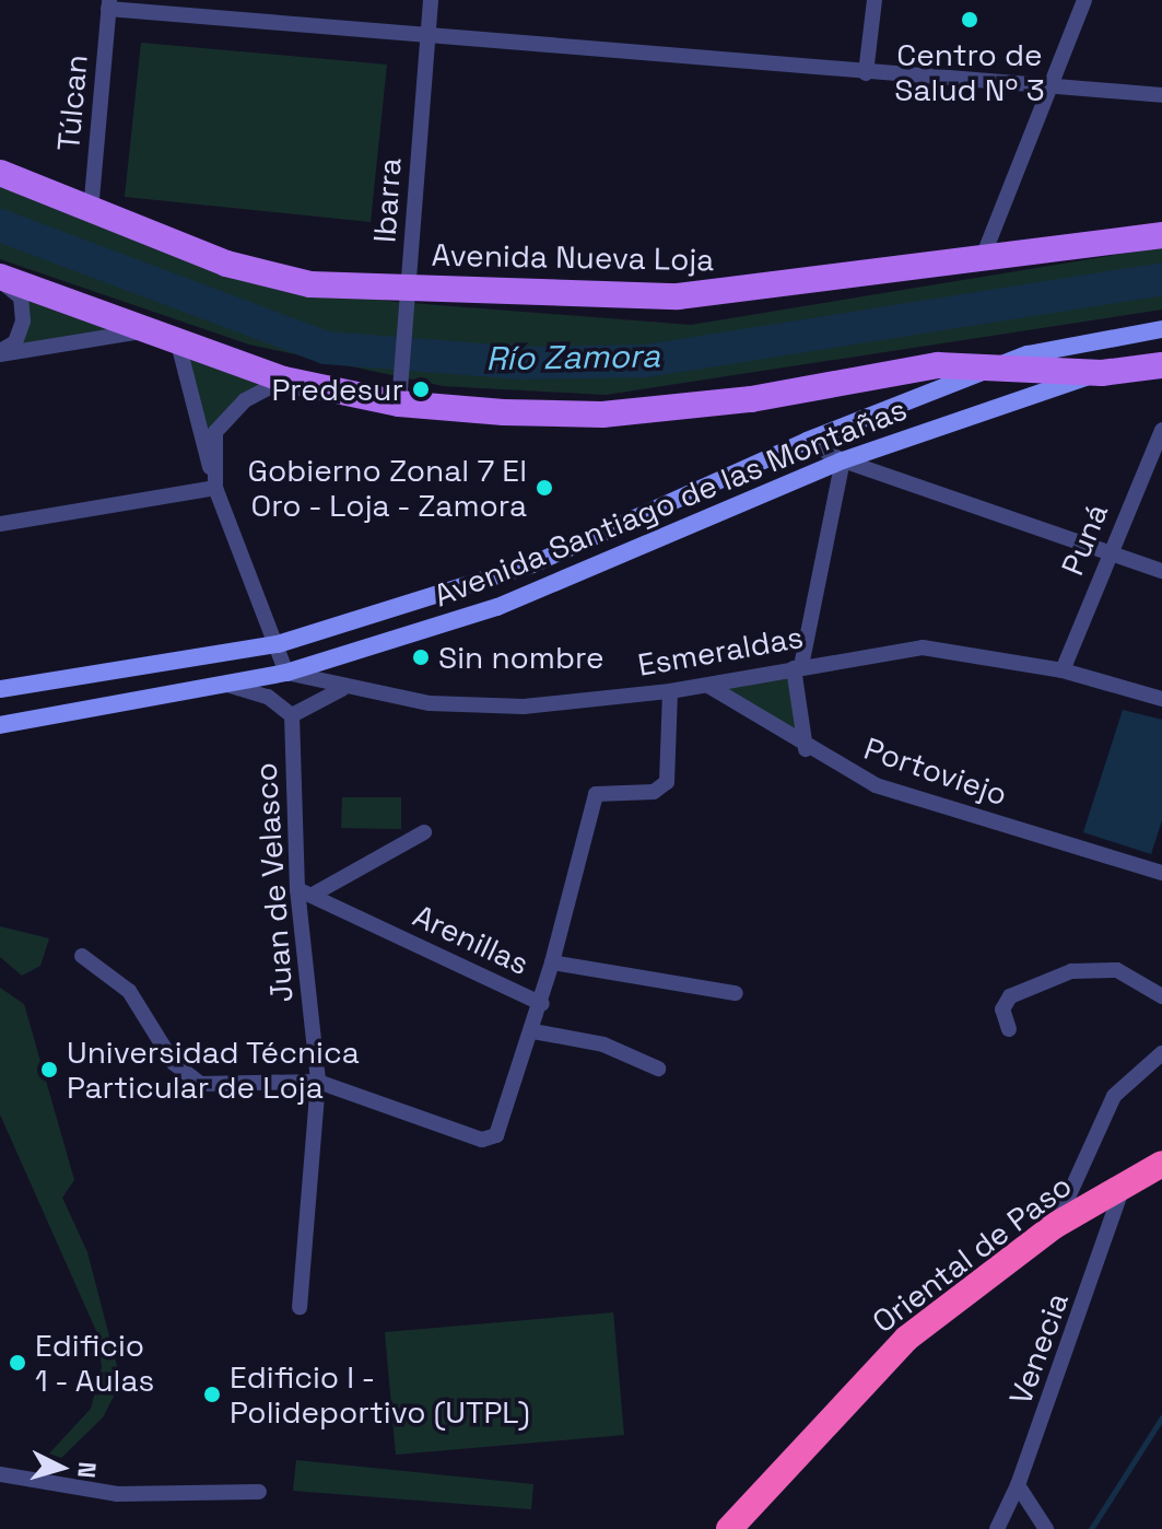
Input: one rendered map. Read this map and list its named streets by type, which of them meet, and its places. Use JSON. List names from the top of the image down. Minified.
{"streets":{"highway":["Oriental de Paso"],"main road":["Avenida Nueva Loja","Avenida Santiago de las Montañas"],"street":["Túlcan","Ibarra","Puná","Esmeraldas","Portoviejo","Juan de Velasco","Arenillas","Venecia"]},"crossings":[["Túlcan","Avenida Nueva Loja"],["Ibarra","Avenida Nueva Loja"],["Avenida Santiago de las Montañas","Esmeraldas"],["Puná","Esmeraldas"],["Esmeraldas","Portoviejo"],["Juan de Velasco","Arenillas"],["Oriental de Paso","Venecia"]],"water":["Río Zamora"],"places":["Centro de Salud Nº 3","Predesur","Gobierno Zonal 7 El Oro - Loja - Zamora","Sin nombre","Universidad Técnica Particular de Loja","Edificio 1 - Aulas","Edificio I - Polideportivo (UTPL)"],"north":"right"}
